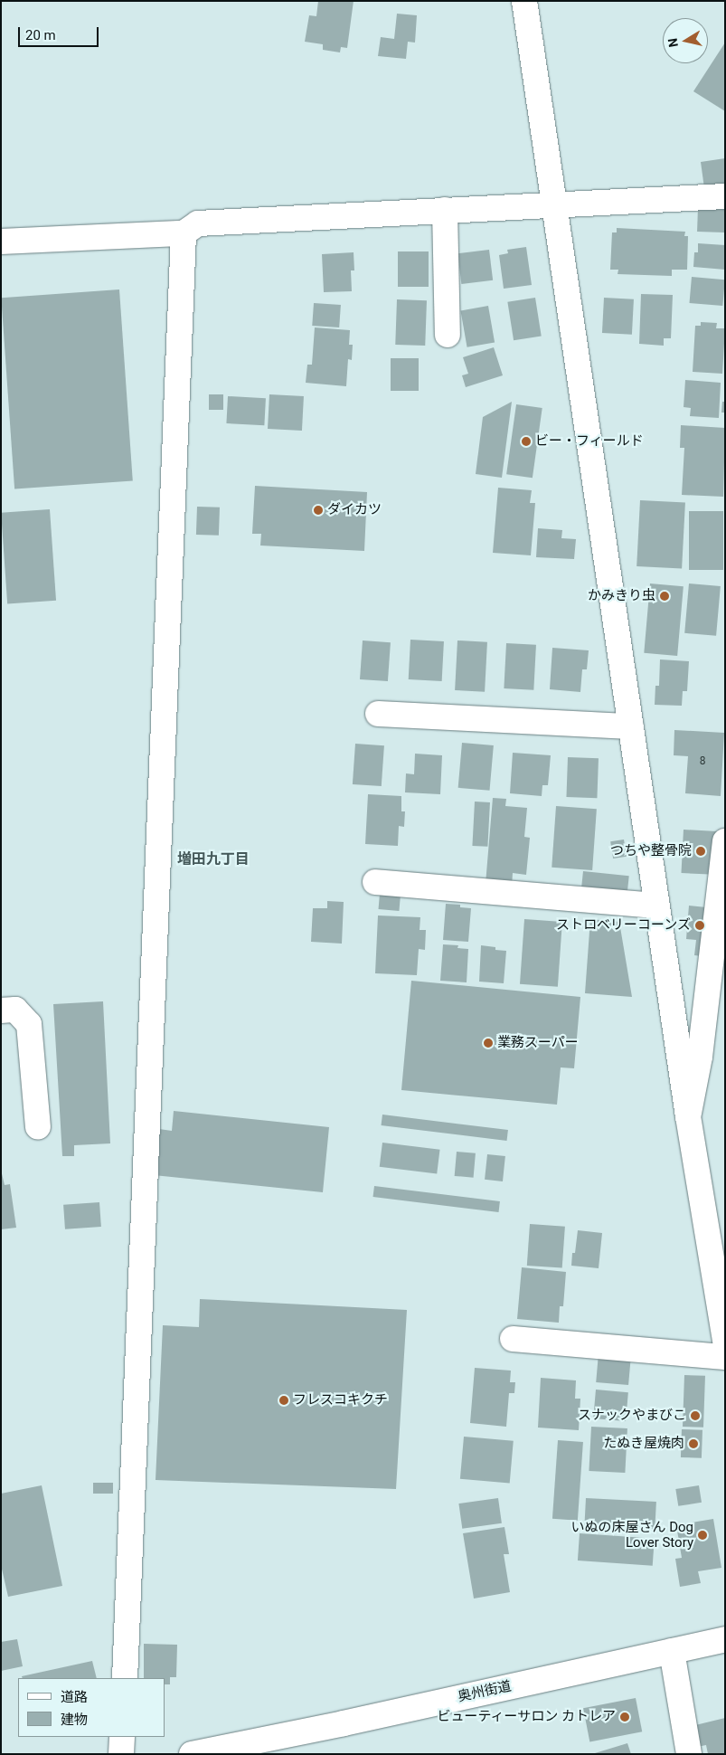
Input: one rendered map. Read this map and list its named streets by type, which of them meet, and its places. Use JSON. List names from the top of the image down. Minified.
{"streets":{"street":["奥州街道"]},"districts":["増田九丁目"],"places":["ビー・フィールド","ダイカツ","かみきり虫","つちや整骨院","ストロベリーコーンズ","業務スーパー","フレスコキクチ","スナックやまびこ","たぬき屋焼肉","いぬの床屋さん Dog Lover Story","ビューティーサロン カトレア"],"house_numbers":["8"],"legend":["道路","建物"],"scale_bar":"20 m","north":"left"}
